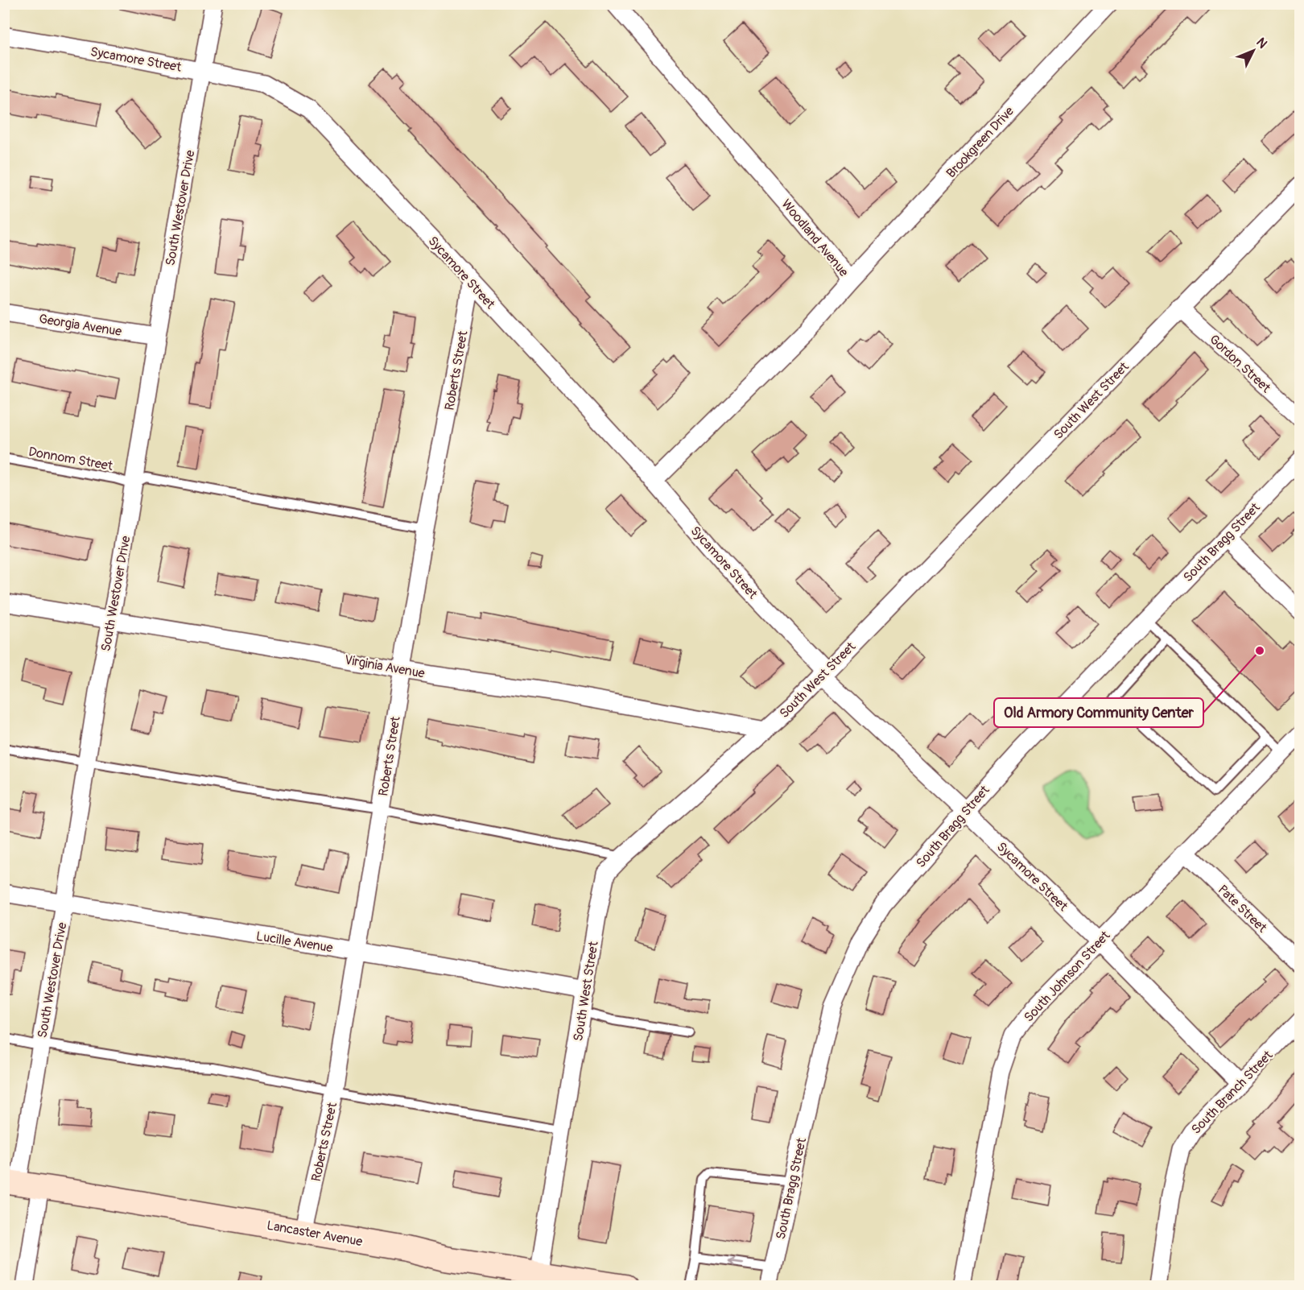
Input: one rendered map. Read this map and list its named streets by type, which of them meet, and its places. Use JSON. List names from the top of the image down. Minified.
{"streets":{"main road":["Lancaster Avenue"],"street":["Sycamore Street","Brookgreen Drive","South Westover Drive","Woodland Avenue","Georgia Avenue","Gordon Street","Roberts Street","South West Street","South Bragg Street","Virginia Avenue","Pate Street","Lucille Avenue","South Johnson Street","South Branch Street"],"lane":["Donnom Street"]},"crossings":[["Sycamore Street","South Westover Drive"],["Sycamore Street","Woodland Avenue"],["Sycamore Street","Roberts Street"],["Sycamore Street","South West Street"],["Sycamore Street","South Bragg Street"],["Sycamore Street","South Johnson Street"],["Sycamore Street","South Branch Street"],["Brookgreen Drive","Woodland Avenue"],["South Westover Drive","Georgia Avenue"],["South Westover Drive","Donnom Street"],["South Westover Drive","Virginia Avenue"],["South Westover Drive","Lucille Avenue"],["South Westover Drive","Lancaster Avenue"],["Gordon Street","South West Street"],["Roberts Street","Virginia Avenue"],["Roberts Street","Lucille Avenue"],["Roberts Street","Lancaster Avenue"],["South West Street","Virginia Avenue"],["South West Street","Lucille Avenue"],["South West Street","Lancaster Avenue"],["Pate Street","South Johnson Street"]],"places":["Old Armory Community Center"],"north":"top right"}
